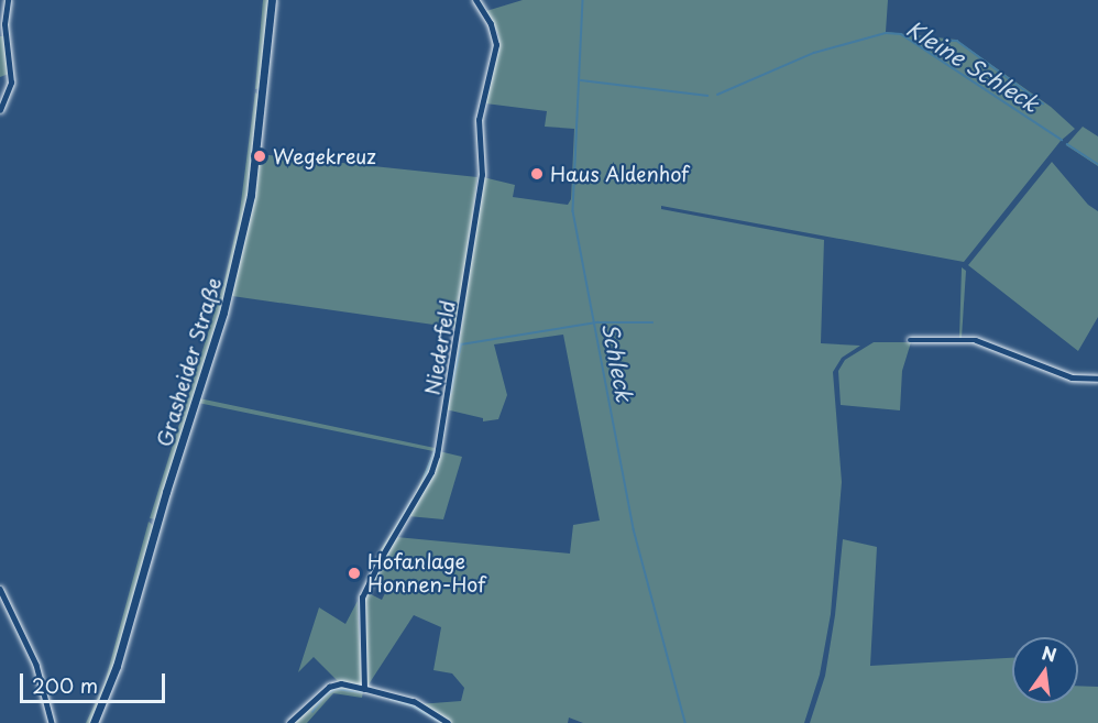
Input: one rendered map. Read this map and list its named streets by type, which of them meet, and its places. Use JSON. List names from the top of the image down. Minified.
{"streets":{"street":["Niederfeld","Grasheider Straße"]},"water":["Kleine Schleck","Schleck"],"places":["Wegekreuz","Haus Aldenhof","Hofanlage Honnen-Hof"],"scale_bar":"200 m","north":"top"}
